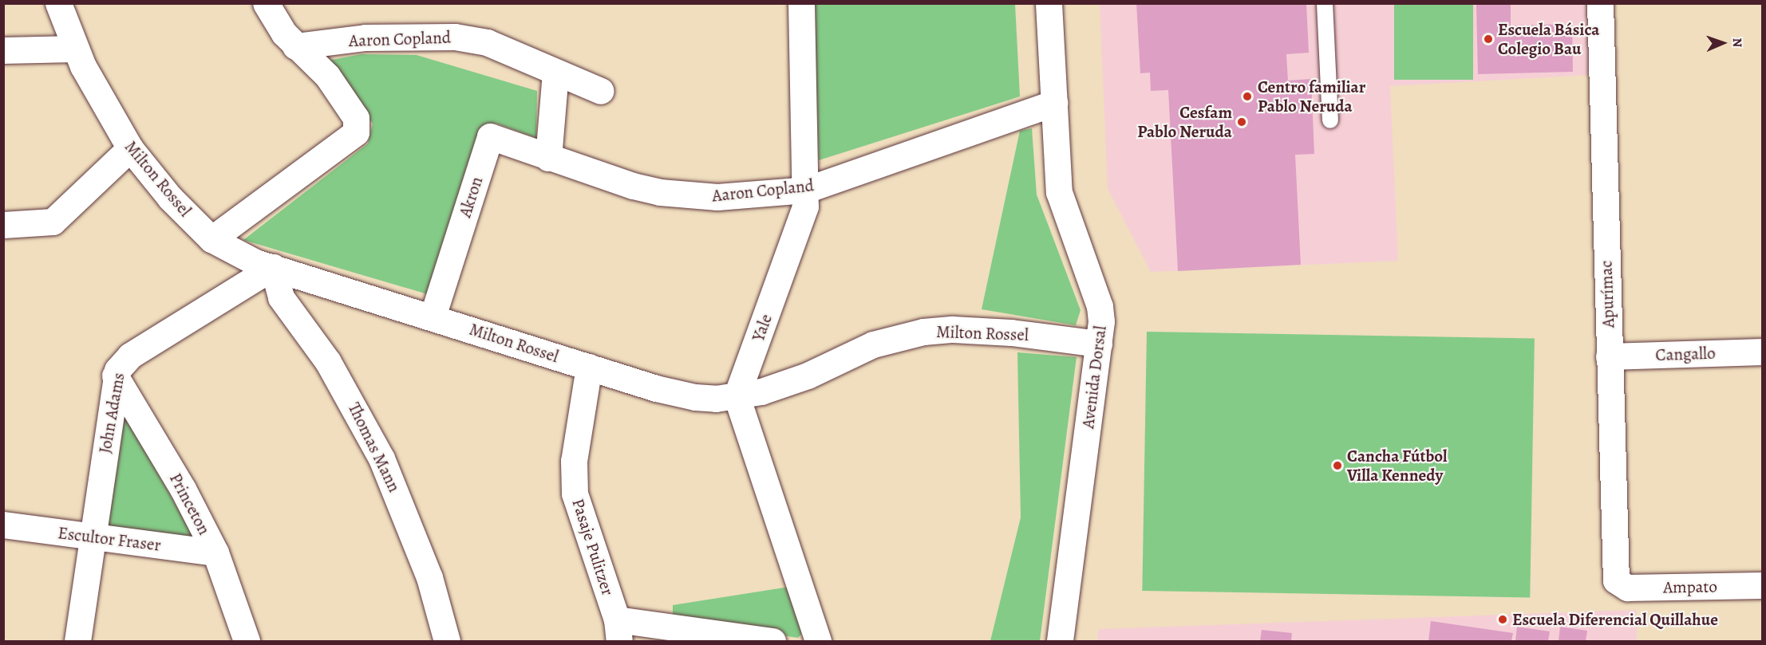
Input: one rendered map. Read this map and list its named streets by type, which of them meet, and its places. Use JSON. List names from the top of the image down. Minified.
{"streets":{"street":["Aaron Copland","Milton Rossel","Akron","Apurímac","Yale","Cangallo","Avenida Dorsal","John Adams","Thomas Mann","Princeton","Escultor Fraser","Pasaje Pulitzer","Ampato"]},"crossings":[["Aaron Copland","Akron"],["Aaron Copland","Yale"],["Aaron Copland","Avenida Dorsal"],["Milton Rossel","Akron"],["Milton Rossel","Yale"],["Milton Rossel","Avenida Dorsal"],["Milton Rossel","John Adams"],["Milton Rossel","Thomas Mann"],["Milton Rossel","Pasaje Pulitzer"],["Apurímac","Cangallo"],["Apurímac","Ampato"],["John Adams","Thomas Mann"],["John Adams","Princeton"],["John Adams","Escultor Fraser"],["Princeton","Escultor Fraser"]],"places":["Escuela Básica Colegio Bau","Centro familiar Pablo Neruda","Cesfam Pablo Neruda","Cancha Fútbol Villa Kennedy","Escuela Diferencial Quillahue"],"north":"right"}
